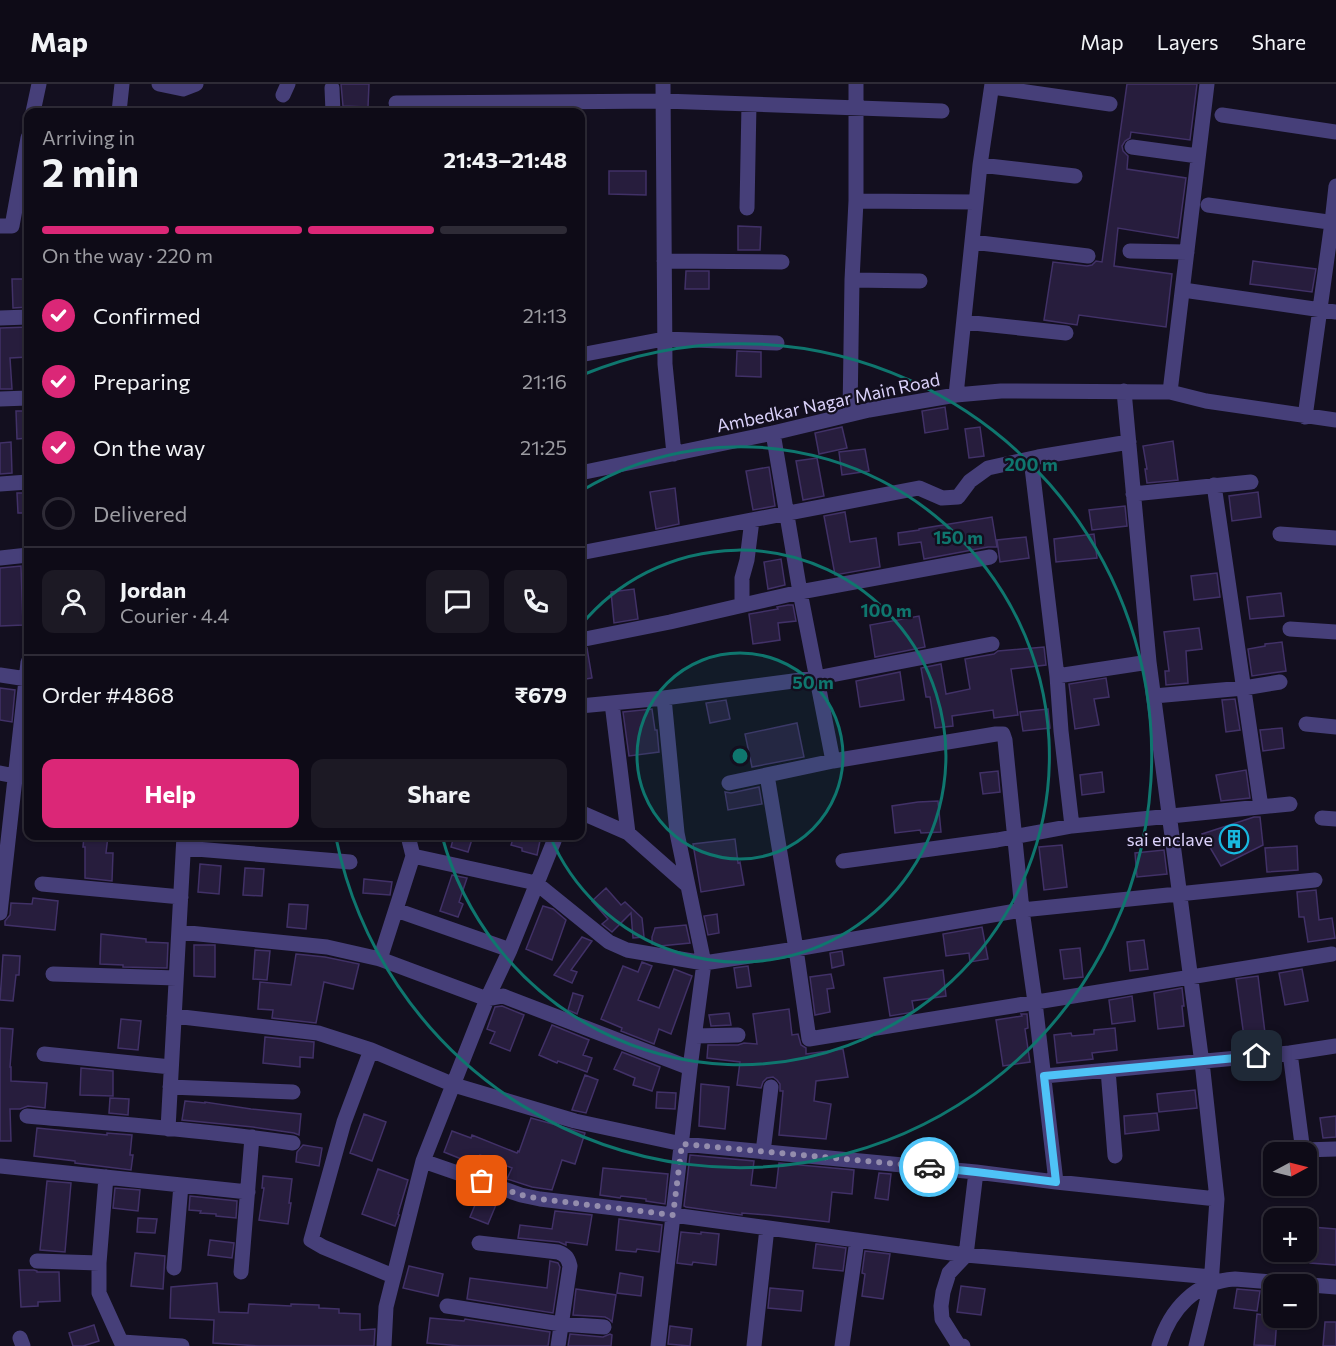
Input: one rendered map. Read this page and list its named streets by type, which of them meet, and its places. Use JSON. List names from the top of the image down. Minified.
{"streets":{"street":["Ambedkar Nagar Main Road"]},"places":{"building":["sai enclave"]},"north":"right","page":{"header":"Map","nav":["Map","Layers","Share"],"heading":["2 min","Arriving in","21:43–21:48"],"panel":["Jordan","Courier · 4.4","Order #4868","₹679"],"bar":"On the way · 220 m","list":[["Confirmed","21:13"],["Preparing","21:16"],["On the way","21:25"],"Delivered"],"buttons":["Help","Share"],"map_buttons":["+","−"]},"rings":["200 m","150 m","100 m","50 m"]}
